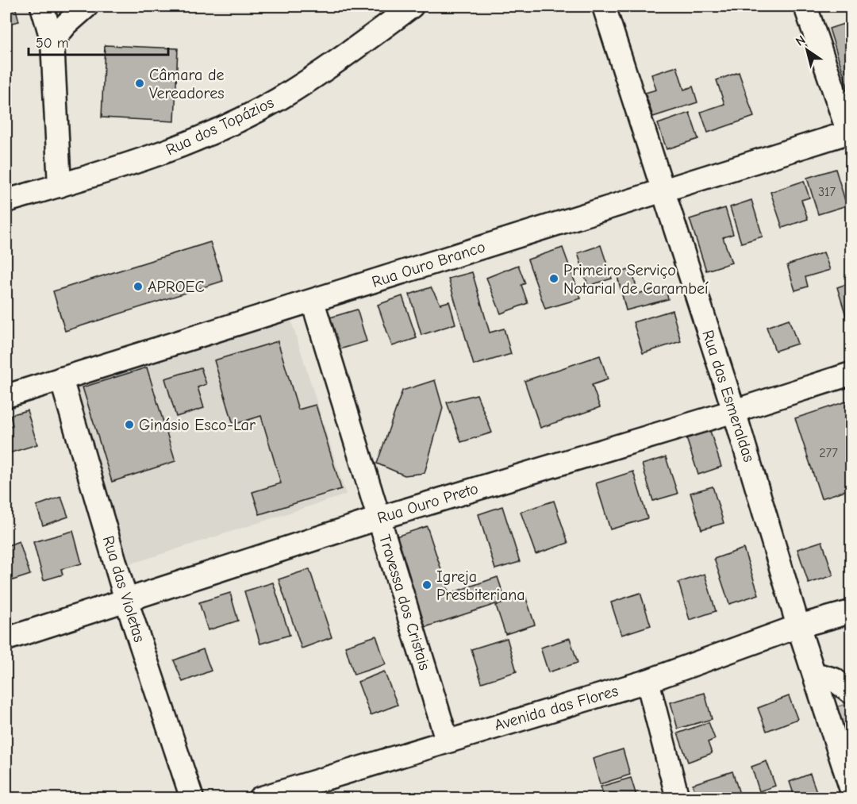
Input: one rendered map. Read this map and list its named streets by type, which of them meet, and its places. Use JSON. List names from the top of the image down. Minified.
{"streets":{"street":["Rua dos Topázios","Rua Ouro Branco","Rua das Esmeraldas","Rua Ouro Preto","Rua das Violetas","Travessa dos Cristais","Avenida das Flores"]},"crossings":[["Rua Ouro Branco","Rua das Esmeraldas"],["Rua Ouro Branco","Rua das Violetas"],["Rua Ouro Branco","Travessa dos Cristais"],["Rua das Esmeraldas","Rua Ouro Preto"],["Rua das Esmeraldas","Avenida das Flores"],["Rua Ouro Preto","Rua das Violetas"],["Rua Ouro Preto","Travessa dos Cristais"],["Travessa dos Cristais","Avenida das Flores"]],"places":["Câmara de Vereadores","Primeiro Serviço Notarial de Carambeí","APROEC","Ginásio Esco-Lar","Igreja Presbiteriana"],"house_numbers":["317","277"],"scale_bar":"50 m","north":"top left"}
